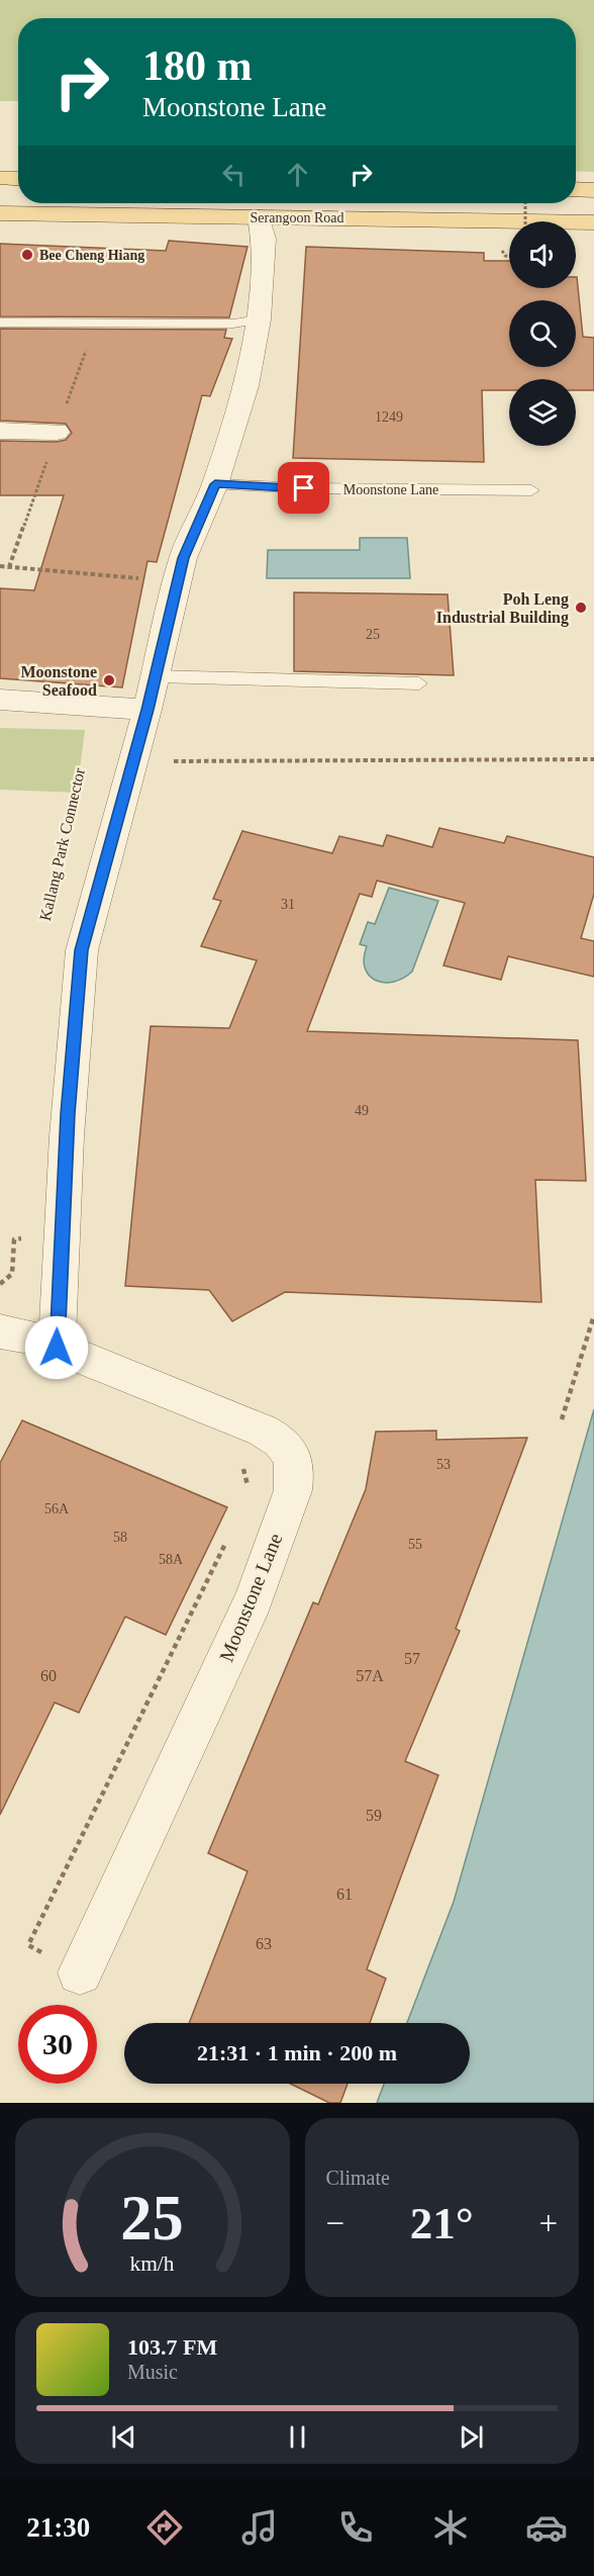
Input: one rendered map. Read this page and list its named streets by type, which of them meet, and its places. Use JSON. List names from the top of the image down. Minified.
{"streets":{"main road":["Serangoon Road"],"street":["Moonstone Lane"]},"places":["Bee Cheng Hiang","Poh Leng Industrial Building","Moonstone Seafood"],"house_numbers":["1249","25","31","49","53","56A","58","55","58A","57","60","57A","59","61","63"],"page":{"turn":["180 m","Moonstone Lane"],"limit":"30","trip":"21:31 · 1 min · 200 m","tile":"Climate","heat":["−","21°","+"],"song":["103.7 FM","Music"],"tabs":"21:30","gauge":["25","km/h"]}}
